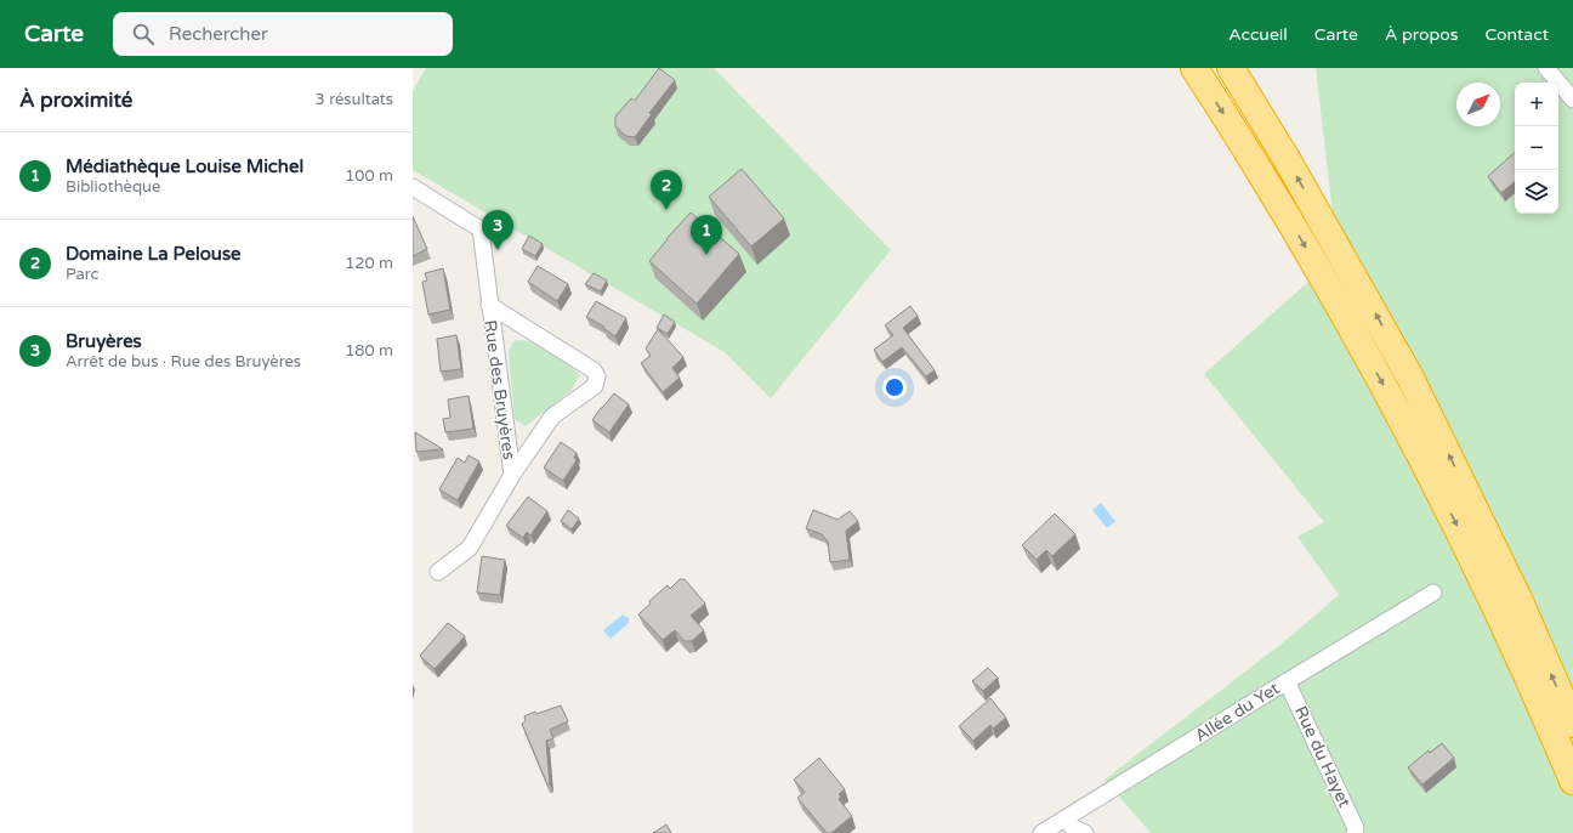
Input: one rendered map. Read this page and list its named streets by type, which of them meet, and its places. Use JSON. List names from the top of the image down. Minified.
{"streets":{"street":["Rue des Bruyères","Allée du Yet","Rue du Hayet"]},"crossings":[["Allée du Yet","Rue du Hayet"]],"north":"top right","page":{"header":"Carte","search":"Rechercher","nav":["Accueil","Carte","À propos","Contact"],"heading":["À proximité","3 résultats"],"map_buttons":["+","−"],"list":[{"mark":"1","name":"Médiathèque Louise Michel","note":"Bibliothèque","value":"100 m"},{"mark":"2","name":"Domaine La Pelouse","note":"Parc","value":"120 m"},{"mark":"3","name":"Bruyères","note":"Arrêt de bus · Rue des Bruyères","value":"180 m"}],"pins":["2","3","1"]}}
